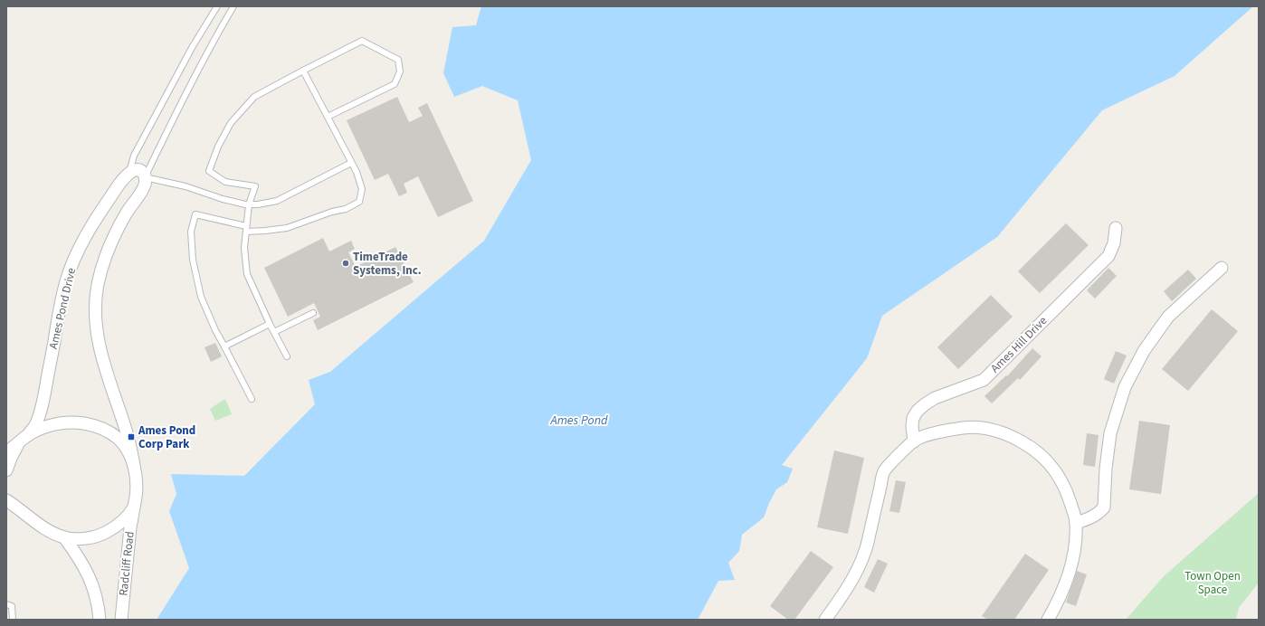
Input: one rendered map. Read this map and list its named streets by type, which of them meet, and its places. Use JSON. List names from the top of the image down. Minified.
{"streets":{"street":["Ames Pond Drive","Ames Hill Drive","Radcliff Road"]},"crossings":[["Ames Pond Drive","Radcliff Road"]],"water":["Ames Pond"],"parks":["Town Open Space"],"places":{"other":["TimeTrade Systems, Inc."],"transit":["Ames Pond Corp Park"]}}
